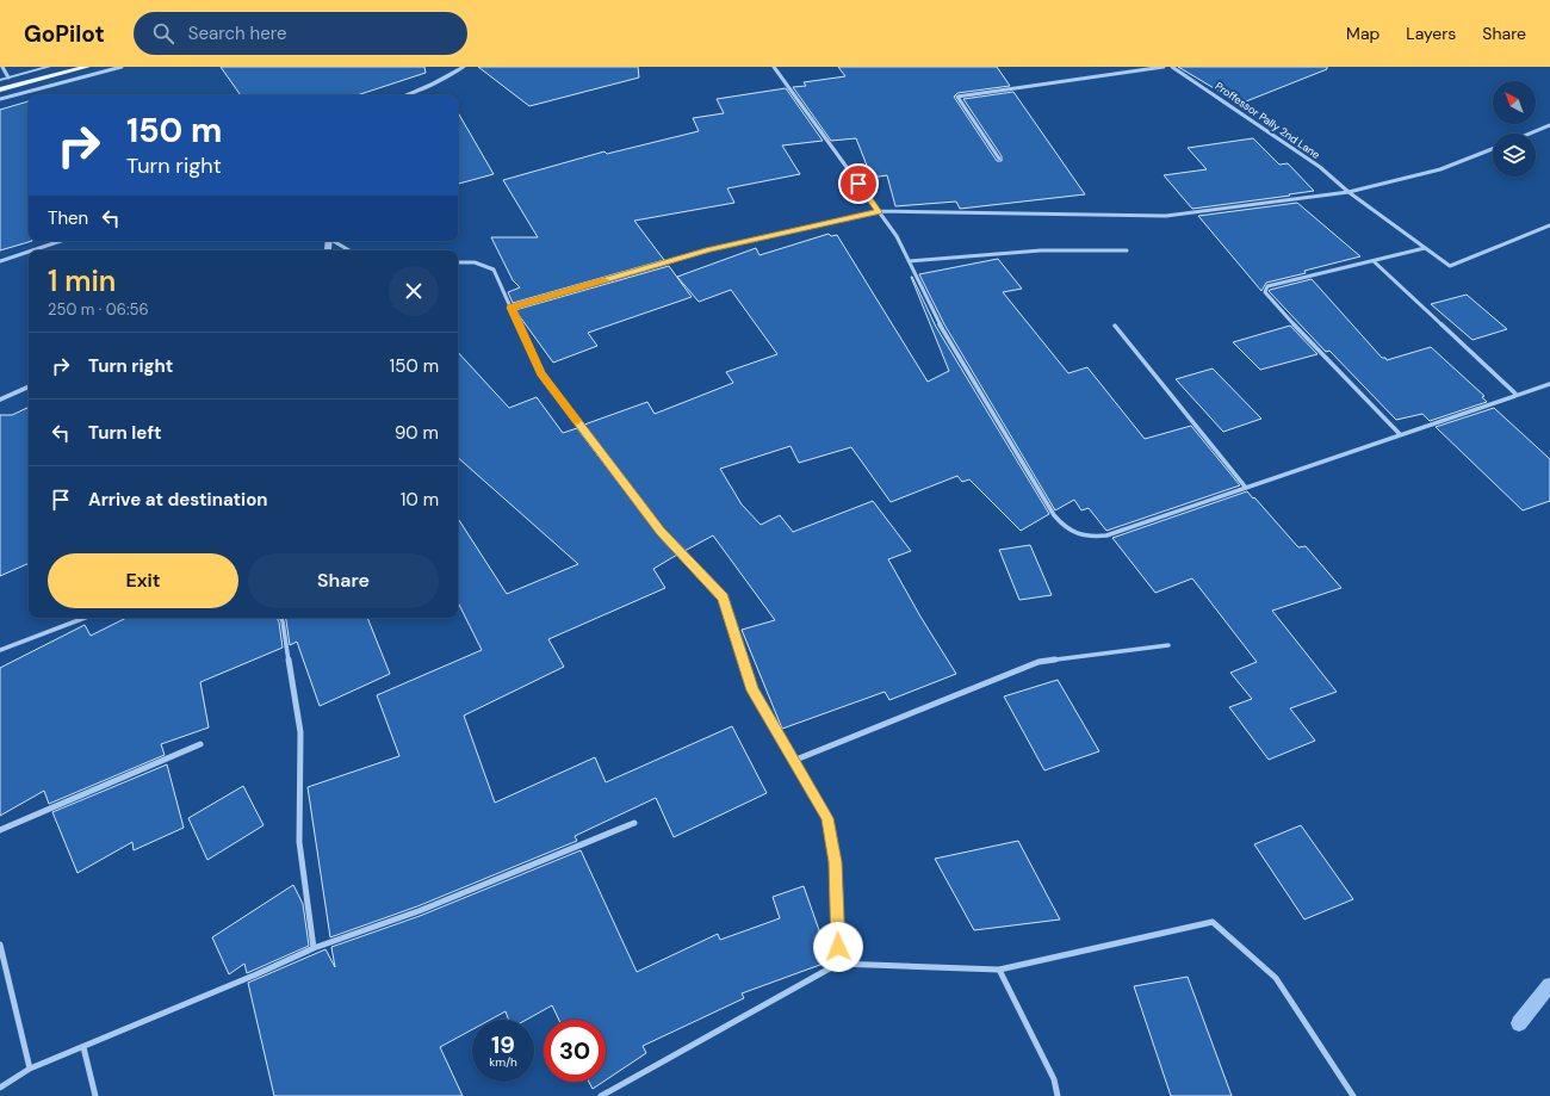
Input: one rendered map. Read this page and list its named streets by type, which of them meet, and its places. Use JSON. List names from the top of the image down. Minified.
{"streets":{"street":["Proffessor Pally 2nd Lane"]},"north":"top left","page":{"header":"GoPilot","search":"Search here","nav":["Map","Layers","Share"],"turn":["150 m","Turn right"],"then":"Then","heading":["1 min","250 m · 06:56"],"list":[{"name":"Turn right","value":"150 m"},{"name":"Turn left","value":"90 m"},{"name":"Arrive at destination","value":"10 m"}],"buttons":["Exit","Share"],"speed":"19 km/h","limit":"30"}}
